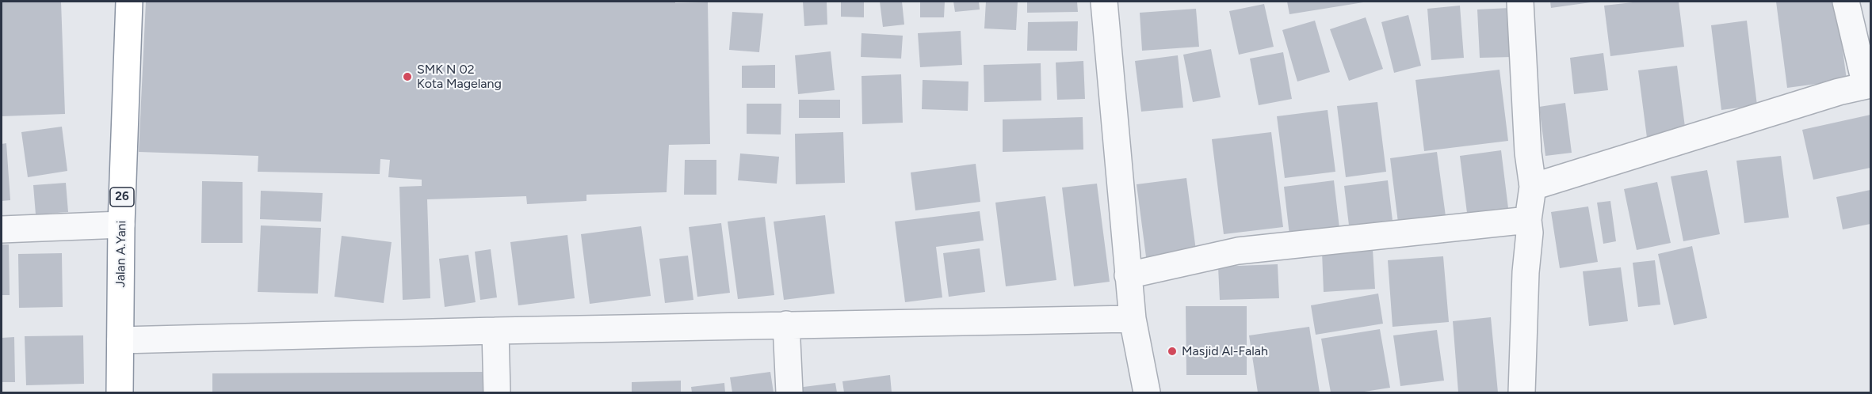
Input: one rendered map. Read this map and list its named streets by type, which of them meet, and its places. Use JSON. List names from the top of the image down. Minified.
{"streets":{"highway":["26","Jalan A.Yani"]},"places":["SMK N 02 Kota Magelang","Masjid Al-Falah"]}
